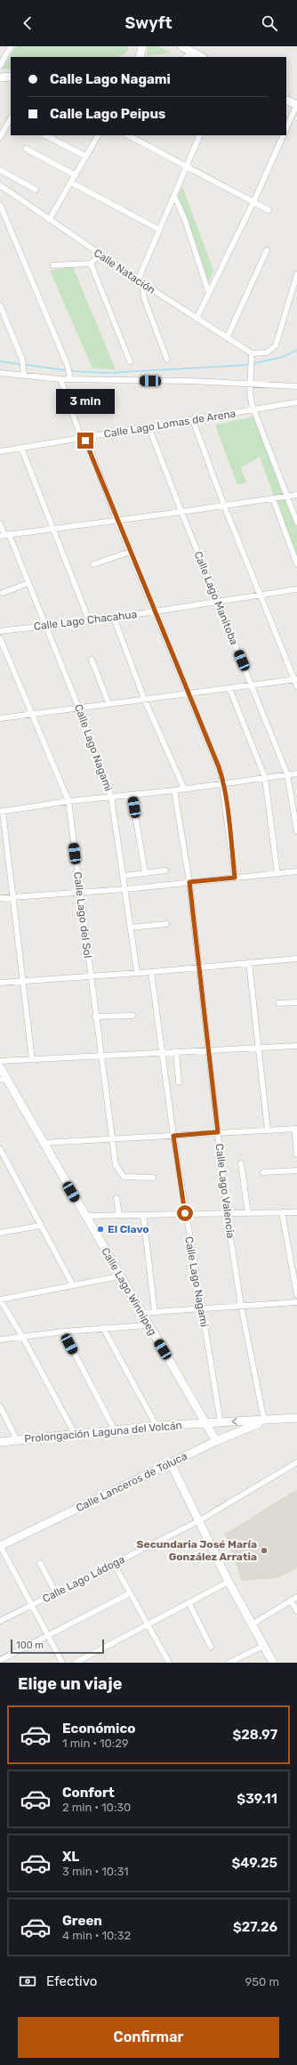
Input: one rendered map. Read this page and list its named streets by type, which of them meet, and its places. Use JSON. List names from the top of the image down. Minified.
{"streets":{"main road":["Calle Lago Winnipeg","Prolongación Laguna del Volcán","Calle Lanceros de Toluca"],"street":["Calle Natación","Calle Lago Lomas de Arena","Calle Lago Manitoba","Calle Lago Chacahua","Calle Lago Nagami","Calle Lago del Sol","Calle Lago Valencia","Calle Lago Ládoga"]},"crossings":[["Calle Lago Lomas de Arena","Calle Lago Manitoba"],["Calle Lago Manitoba","Calle Lago Chacahua"],["Calle Lago Chacahua","Calle Lago Nagami"],["Calle Lago Nagami","Prolongación Laguna del Volcán"],["Calle Lago Valencia","Prolongación Laguna del Volcán"],["Calle Lago Valencia","Calle Lanceros de Toluca"],["Calle Lago Winnipeg","Prolongación Laguna del Volcán"],["Calle Lago Winnipeg","Calle Lanceros de Toluca"],["Prolongación Laguna del Volcán","Calle Lanceros de Toluca"]],"places":["El Clavo","Secundaria José María González Arratia"],"scale_bar":"100 m","page":{"header":"Swyft","banner":["Calle Lago Nagami","Calle Lago Peipus"],"bubble":"3 min","scale":"100 m","heading":"Elige un viaje","list":[{"name":"Económico","note":"1 min · 10:29","value":"$28.97"},{"name":"Confort","note":"2 min · 10:30","value":"$39.11"},{"name":"XL","note":"3 min · 10:31","value":"$49.25"},{"name":"Green","note":"4 min · 10:32","value":"$27.26"}],"pay":["Efectivo","950 m"],"buttons":"Confirmar"}}
